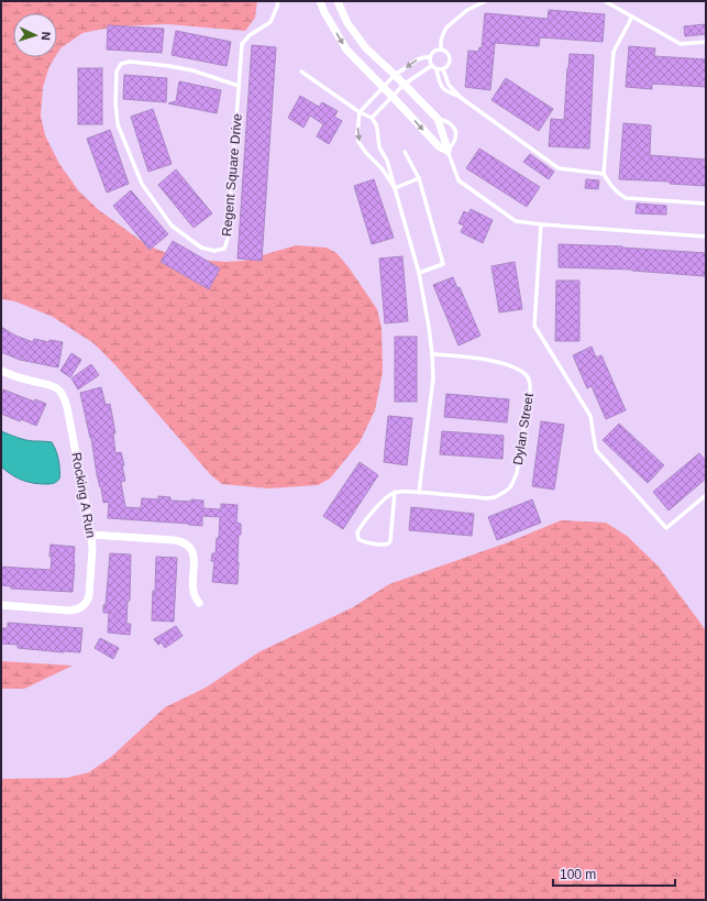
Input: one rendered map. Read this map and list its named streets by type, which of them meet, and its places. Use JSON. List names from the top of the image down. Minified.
{"streets":{"street":["Rocking A Run"],"lane":["Regent Square Drive","Dylan Street"]},"scale_bar":"100 m","north":"right"}
